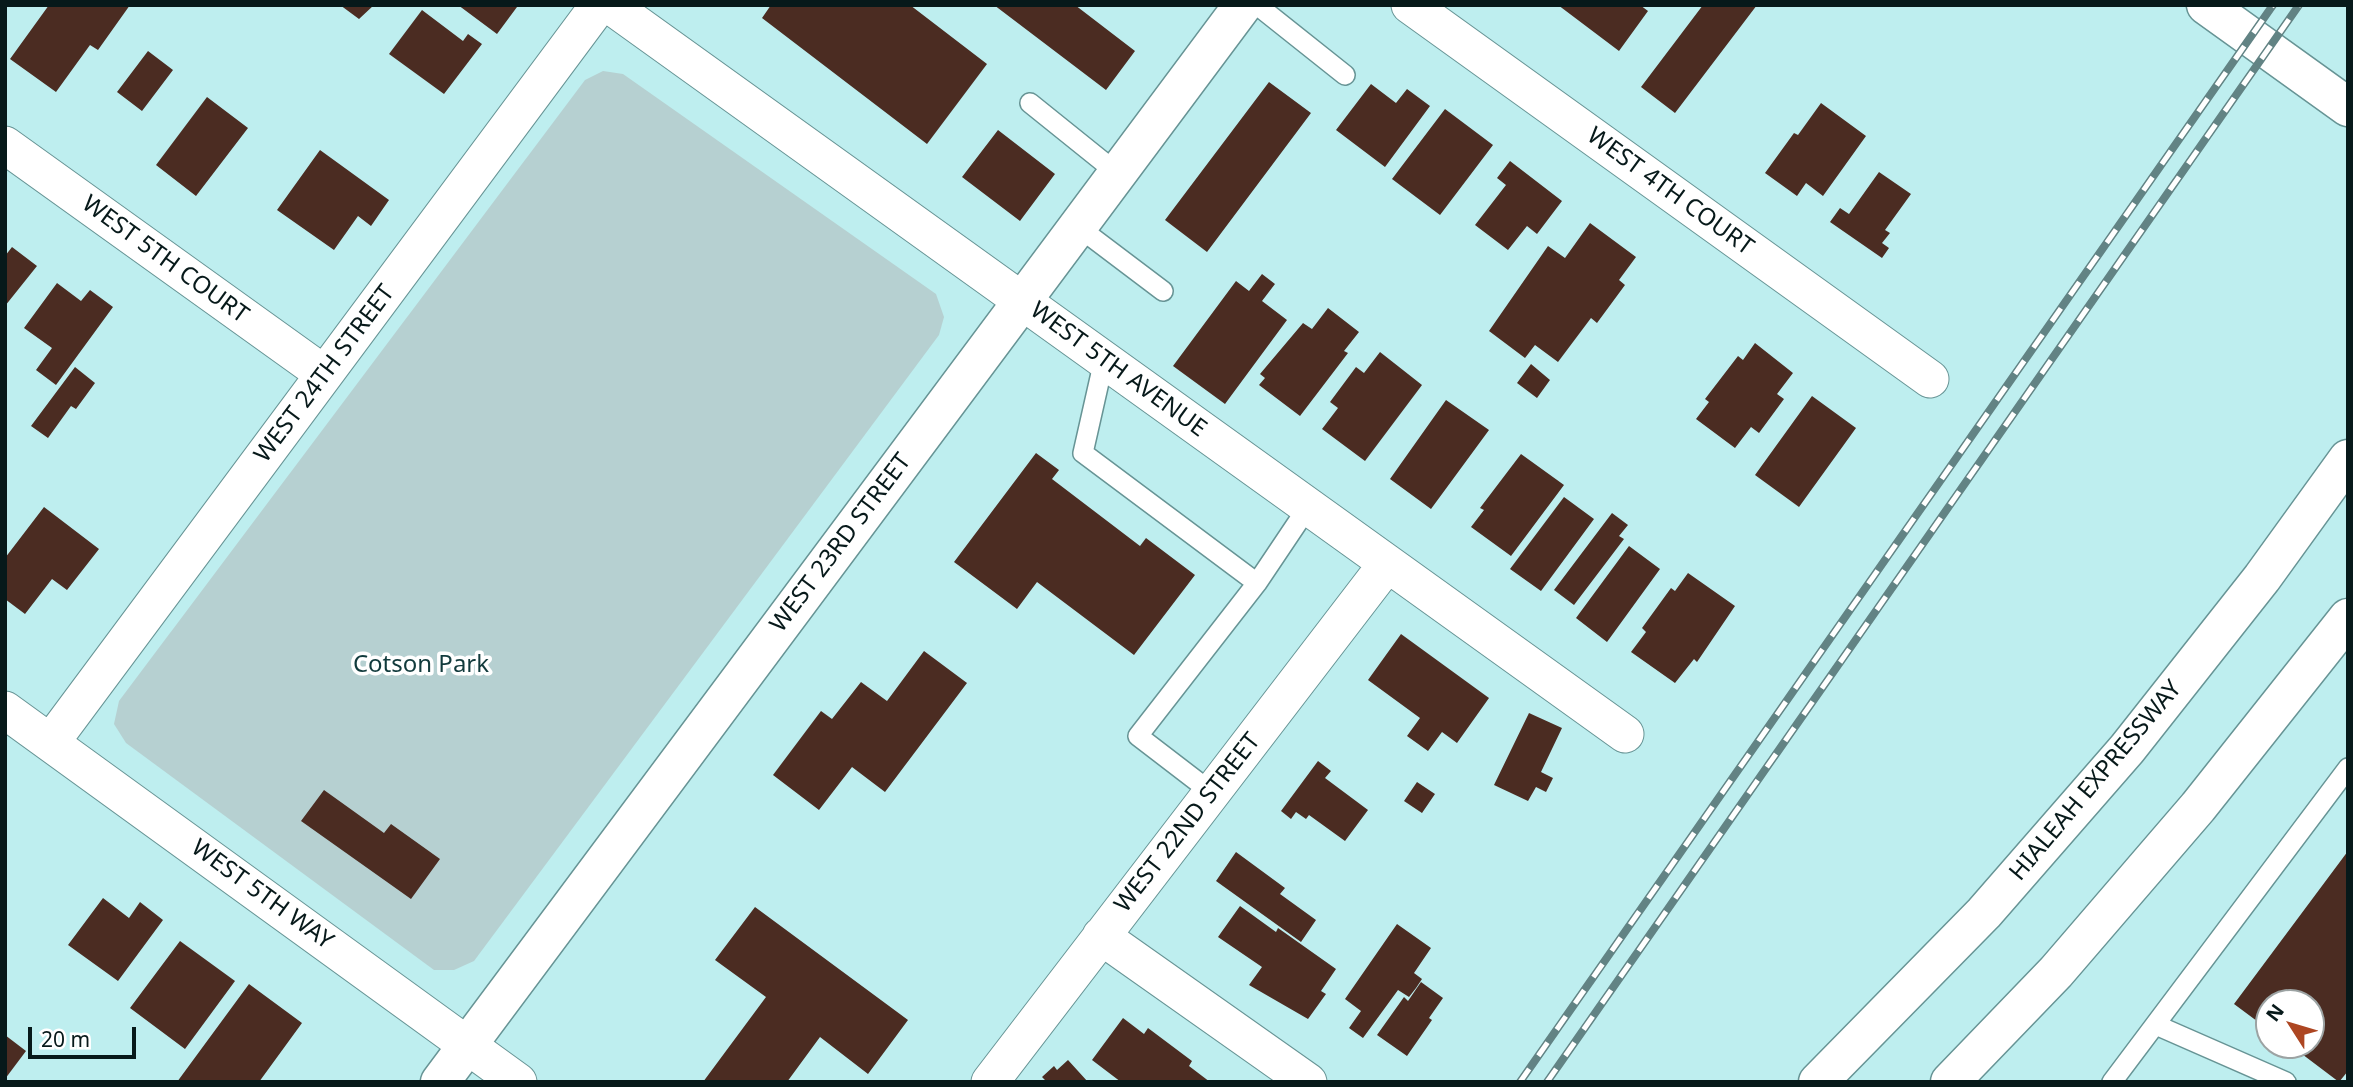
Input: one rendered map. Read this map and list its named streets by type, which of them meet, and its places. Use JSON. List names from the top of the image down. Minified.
{"streets":{"main road":["WEST 23RD STREET","HIALEAH EXPRESSWAY"],"street":["WEST 4TH COURT","WEST 5TH COURT","WEST 5TH AVENUE","WEST 24TH STREET","WEST 22ND STREET","WEST 5TH WAY"]},"crossings":[["WEST 5TH COURT","WEST 24TH STREET"],["WEST 5TH AVENUE","WEST 23RD STREET"],["WEST 5TH AVENUE","WEST 22ND STREET"],["WEST 24TH STREET","WEST 5TH WAY"],["WEST 23RD STREET","WEST 5TH WAY"]],"parks":["Cotson Park"],"scale_bar":"20 m","north":"top left"}
